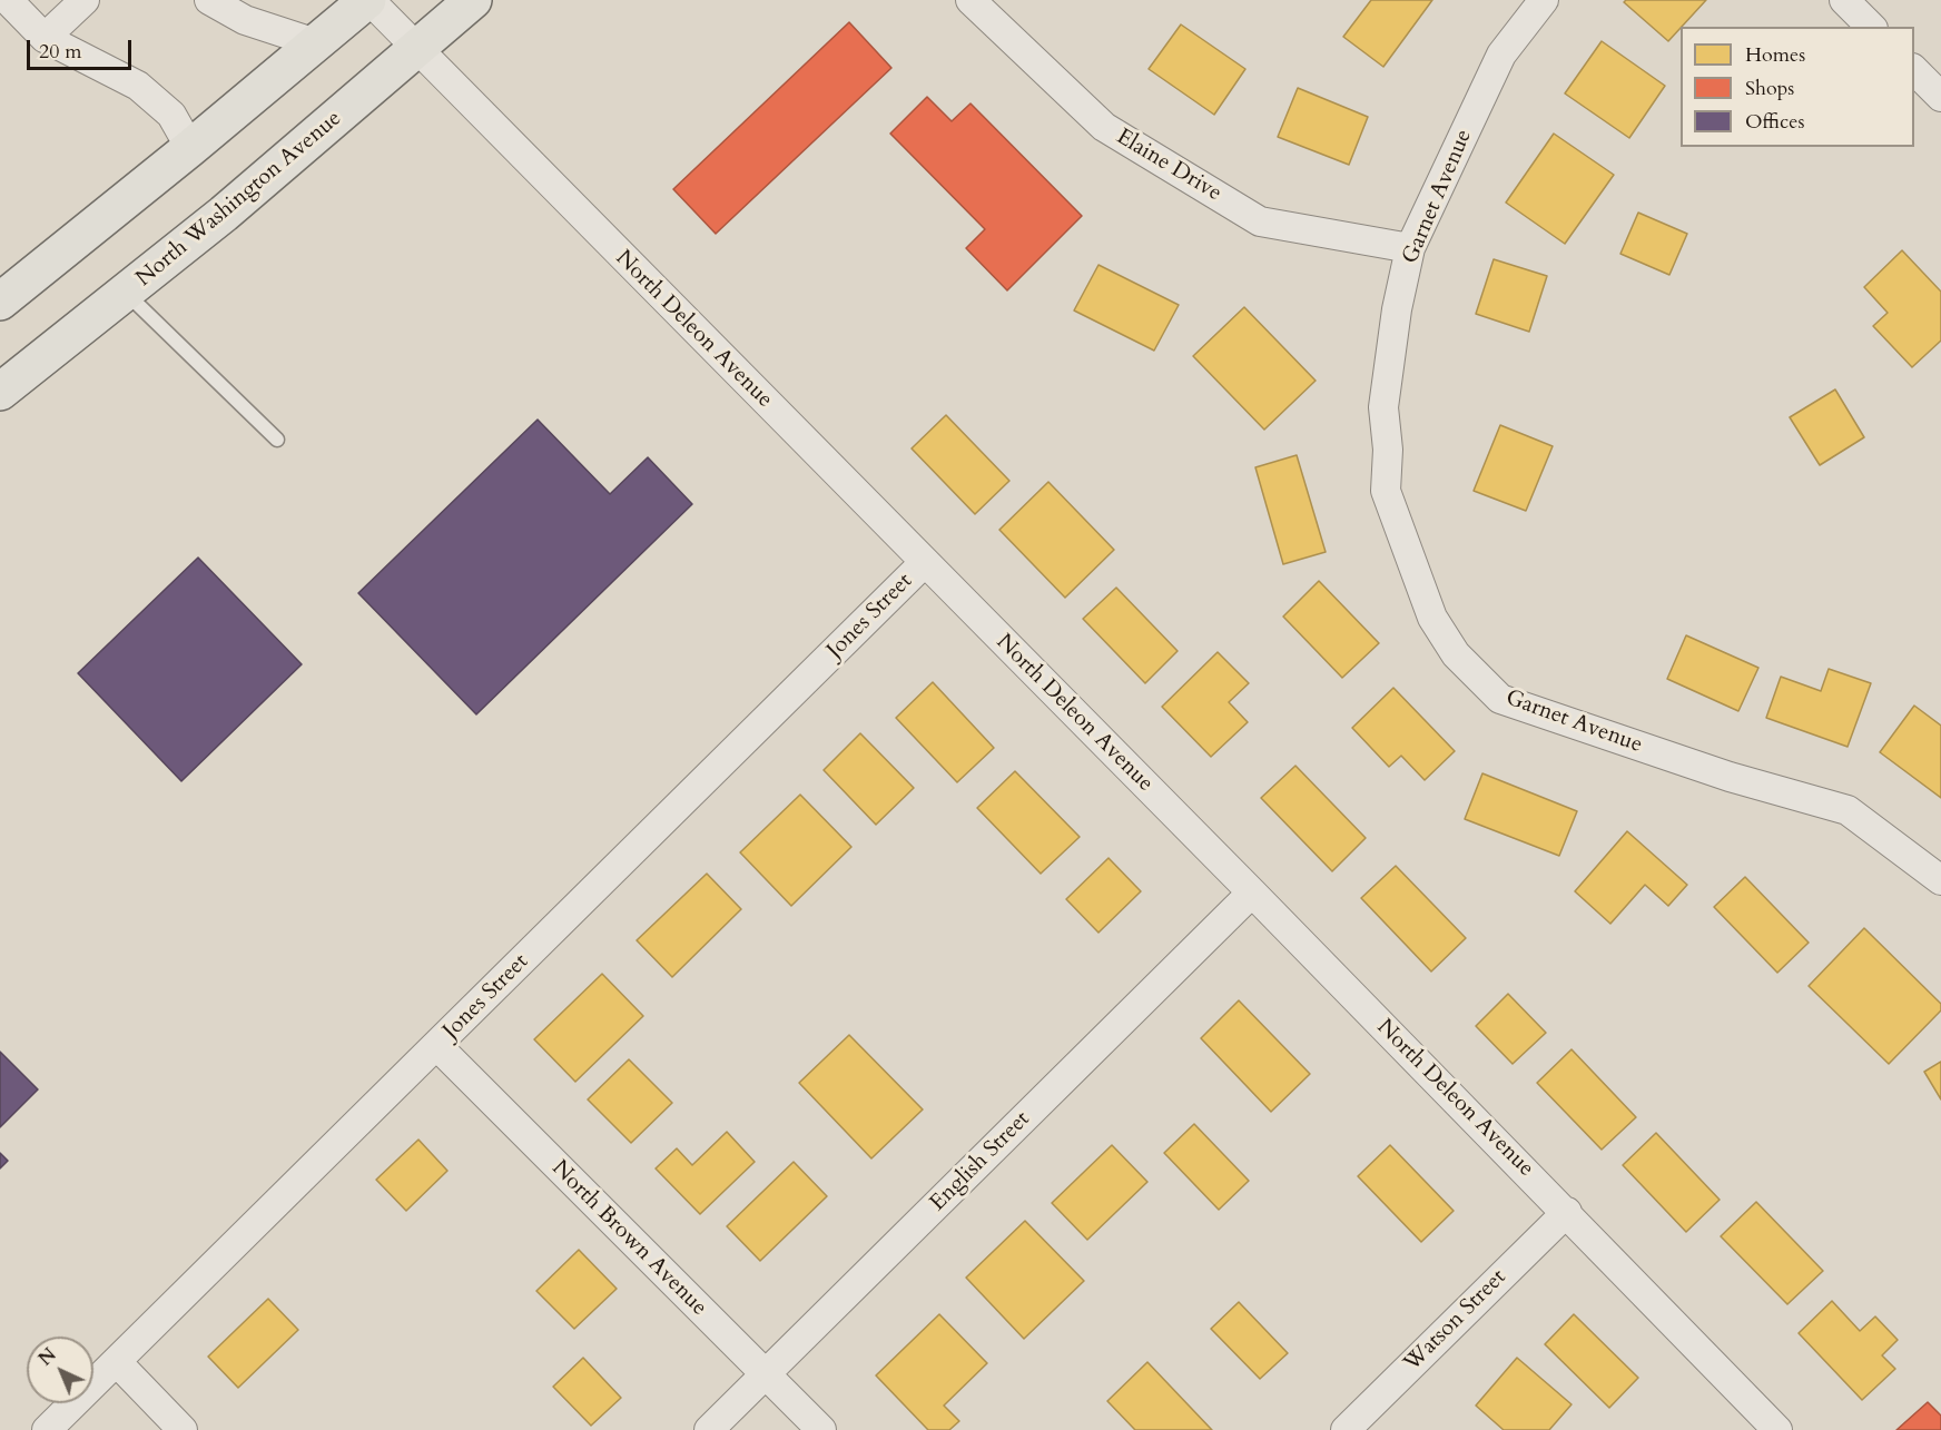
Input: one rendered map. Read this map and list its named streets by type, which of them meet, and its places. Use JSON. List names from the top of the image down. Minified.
{"streets":{"main road":["North Washington Avenue"],"street":["Elaine Drive","Garnet Avenue","North Deleon Avenue","Jones Street","English Street","North Brown Avenue","Watson Street"]},"crossings":[["Elaine Drive","Garnet Avenue"],["North Washington Avenue","North Deleon Avenue"],["North Deleon Avenue","Jones Street"],["North Deleon Avenue","English Street"],["North Deleon Avenue","Watson Street"],["Jones Street","North Brown Avenue"],["English Street","North Brown Avenue"]],"legend":["Homes","Shops","Offices"],"scale_bar":"20 m","north":"top left"}
